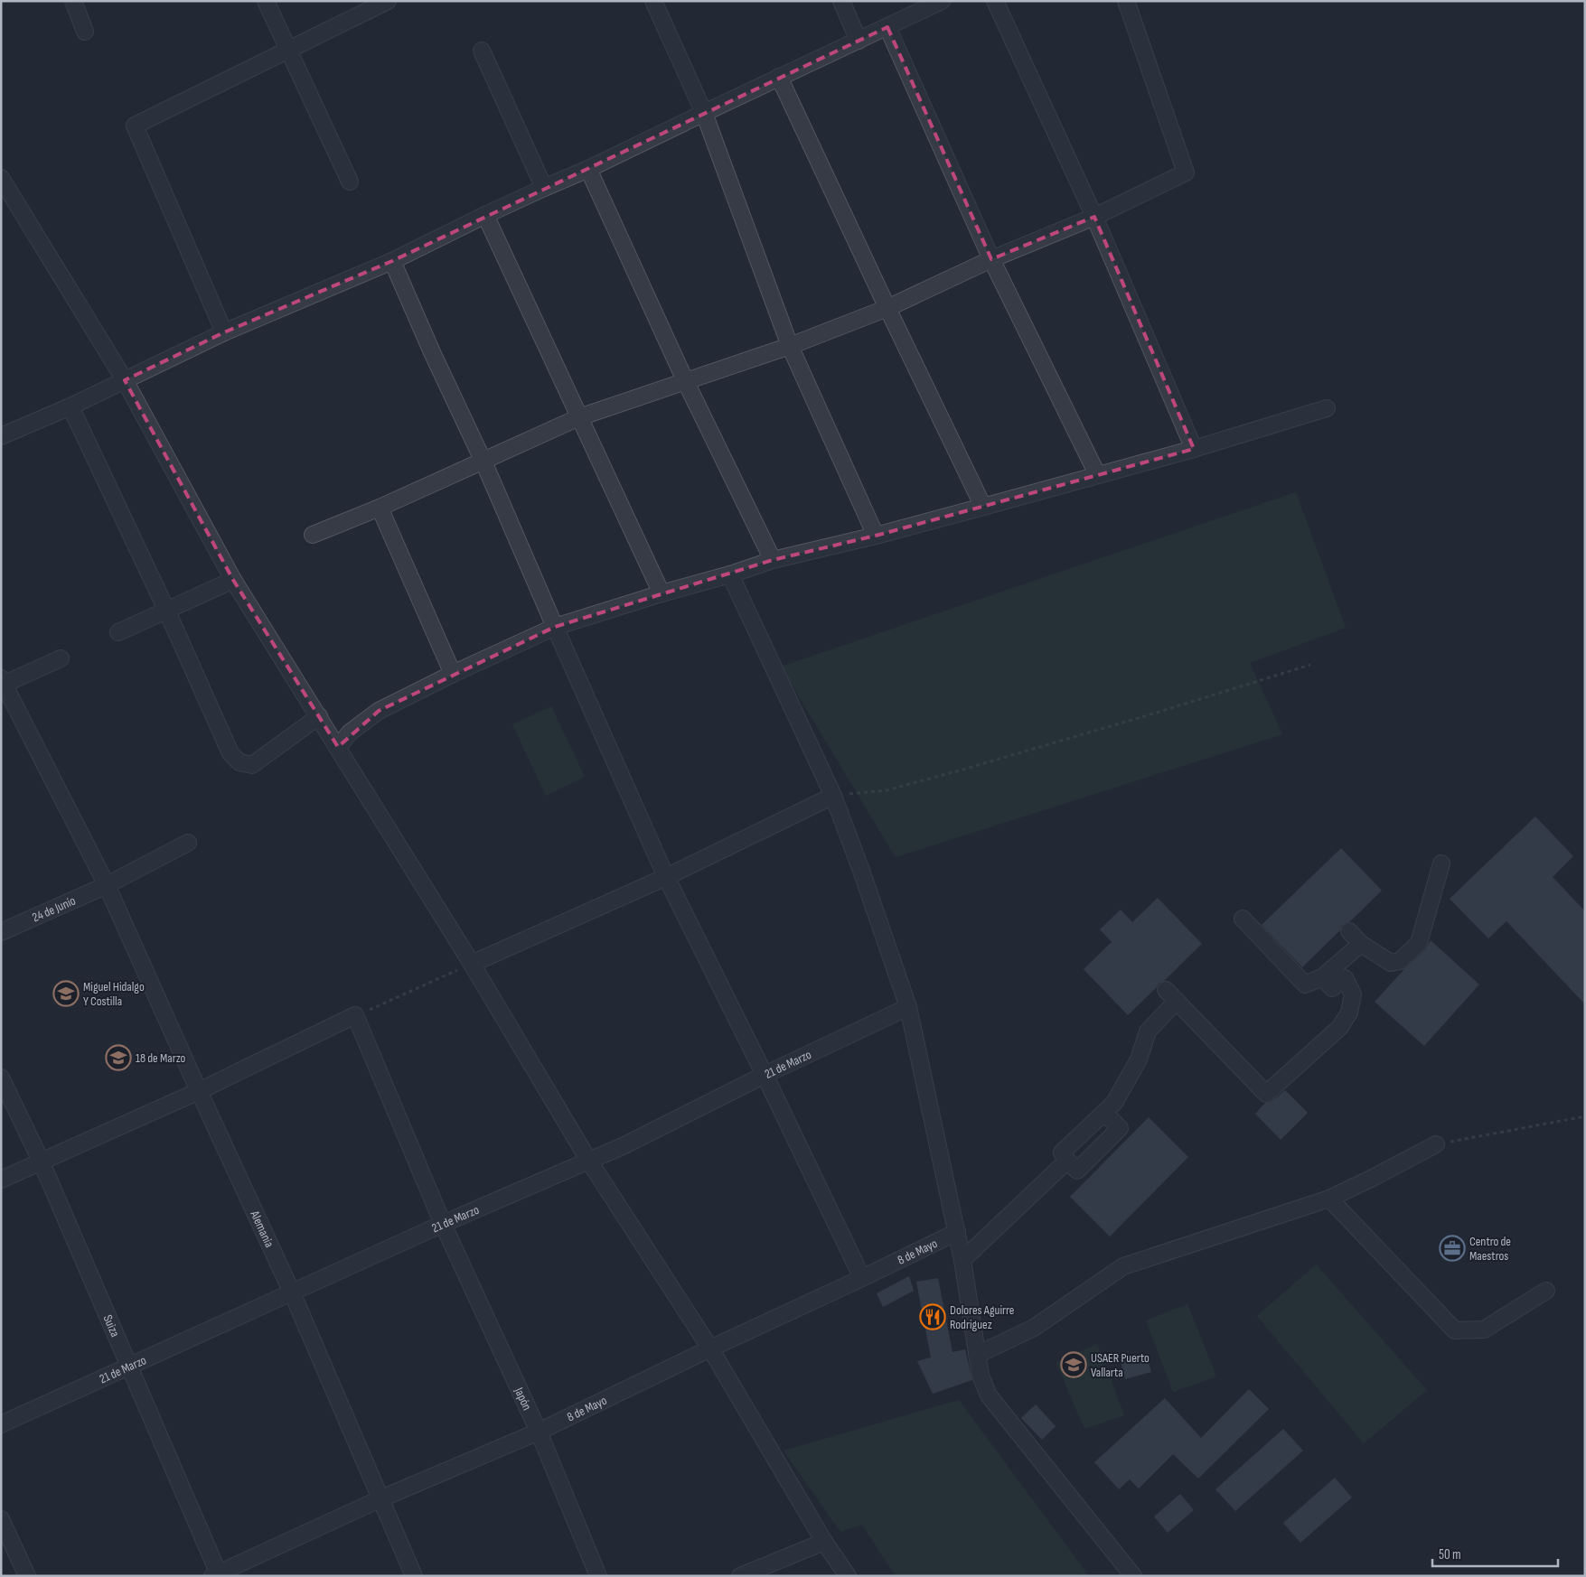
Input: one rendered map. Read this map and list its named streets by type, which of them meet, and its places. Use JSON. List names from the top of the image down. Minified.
{"streets":{"street":["24 de Junio","21 de Marzo","Alemania","8 de Mayo","Suiza","Japón"]},"crossings":[["24 de Junio","Alemania"],["21 de Marzo","Alemania"],["21 de Marzo","Suiza"],["21 de Marzo","Japón"],["Alemania","8 de Mayo"],["8 de Mayo","Suiza"],["8 de Mayo","Japón"]],"places":{"school or university":["Miguel Hidalgo Y Costilla","18 de Marzo","USAER Puerto Vallarta"],"office":["Centro de Maestros"],"restaurant":["Dolores Aguirre Rodriguez"]},"scale_bar":"50 m"}
